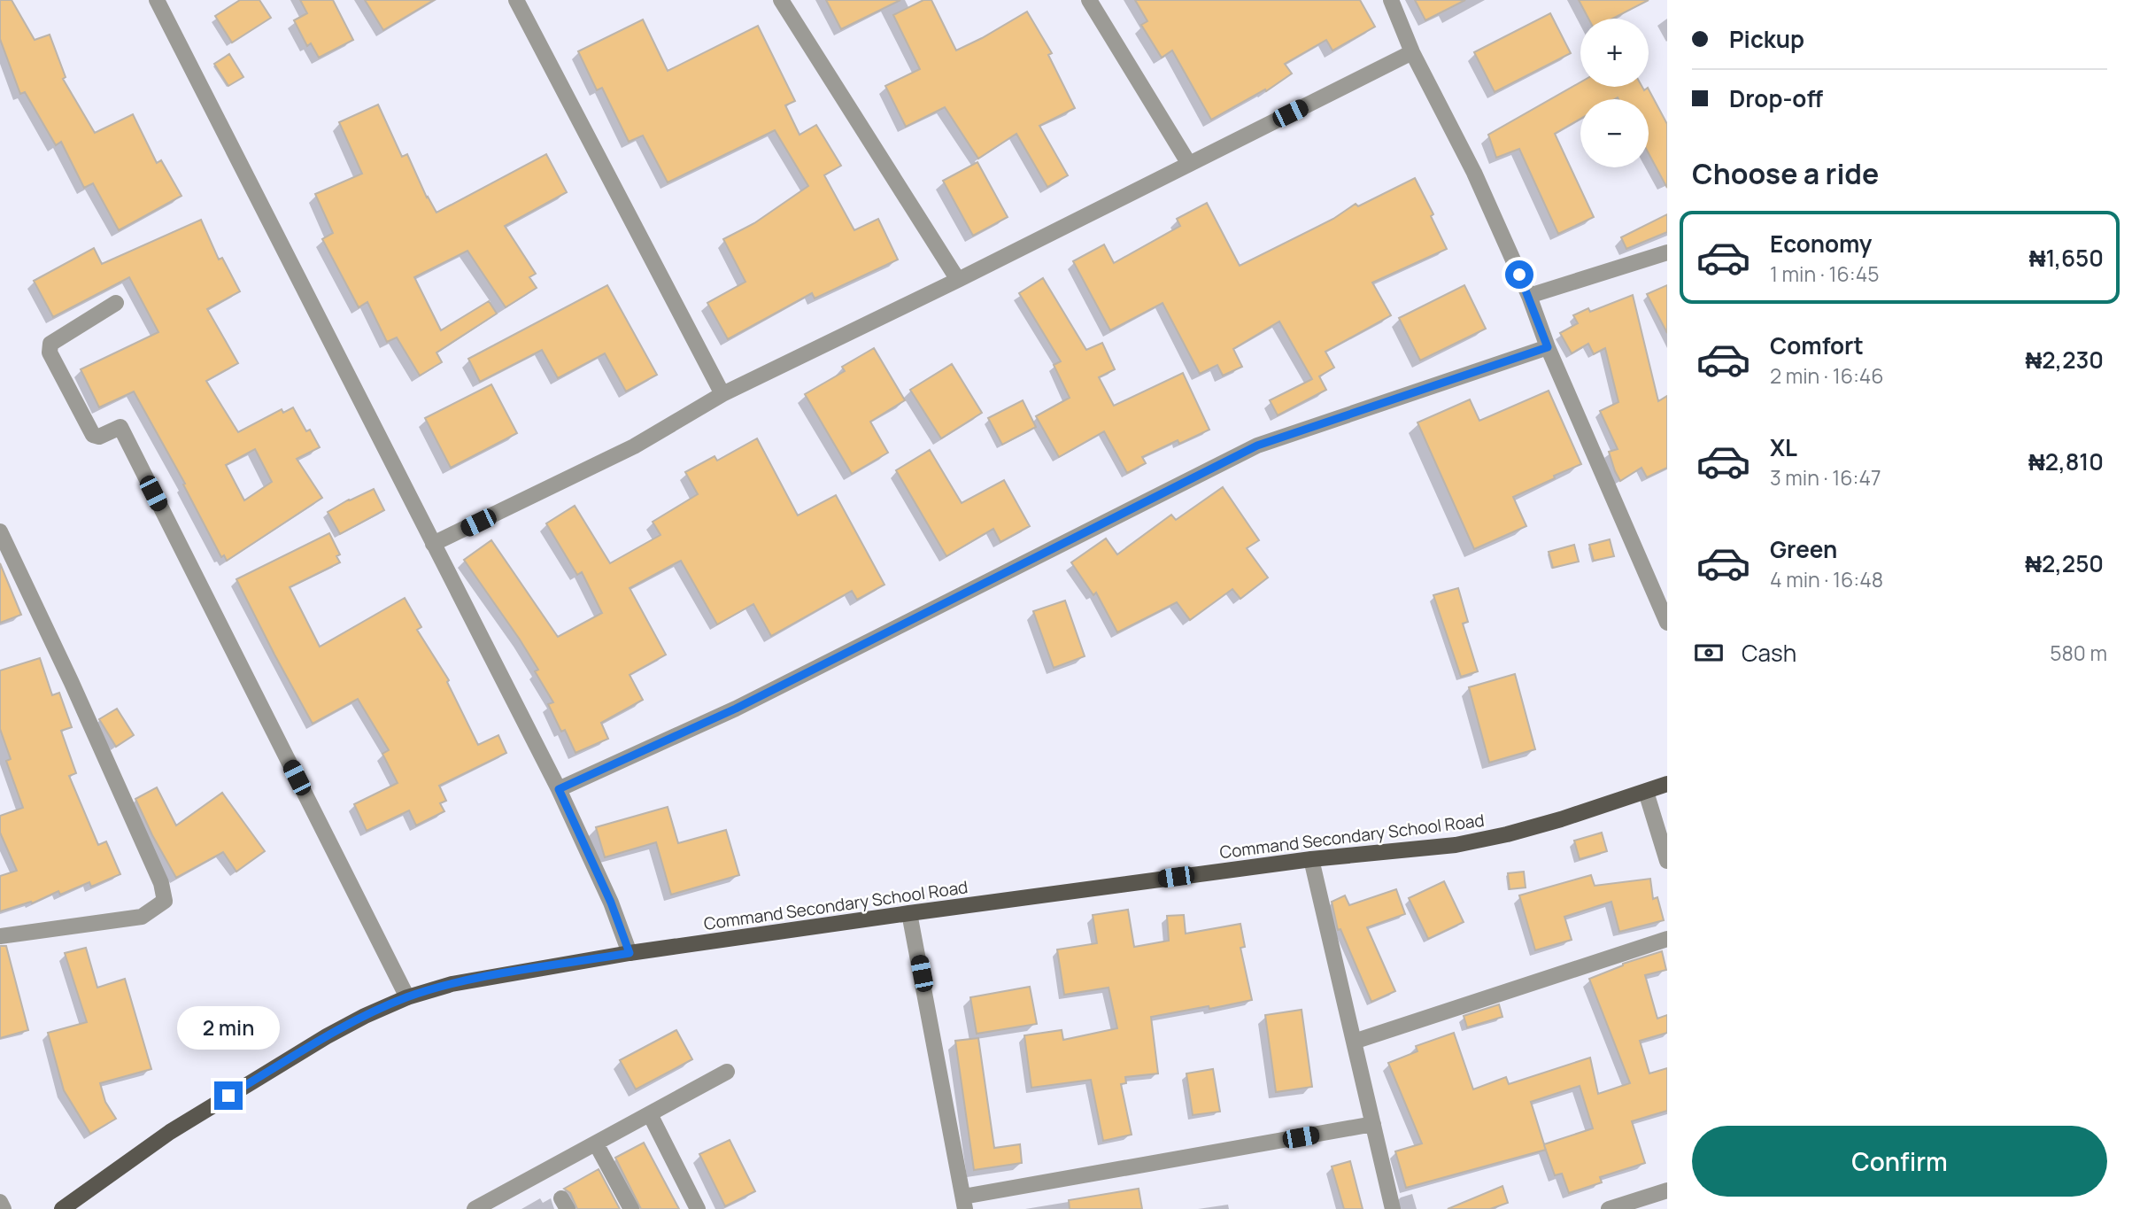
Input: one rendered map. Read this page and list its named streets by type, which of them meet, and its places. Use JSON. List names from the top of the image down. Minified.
{"streets":{"main road":["Command Secondary School Road"]},"page":{"banner":["Pickup","Drop-off"],"map_buttons":["+","−"],"heading":"Choose a ride","list":[{"name":"Economy","note":"1 min · 16:45","value":"₦1,650"},{"name":"Comfort","note":"2 min · 16:46","value":"₦2,230"},{"name":"XL","note":"3 min · 16:47","value":"₦2,810"},{"name":"Green","note":"4 min · 16:48","value":"₦2,250"}],"pay":["Cash","580 m"],"bubble":"2 min","buttons":"Confirm"}}
